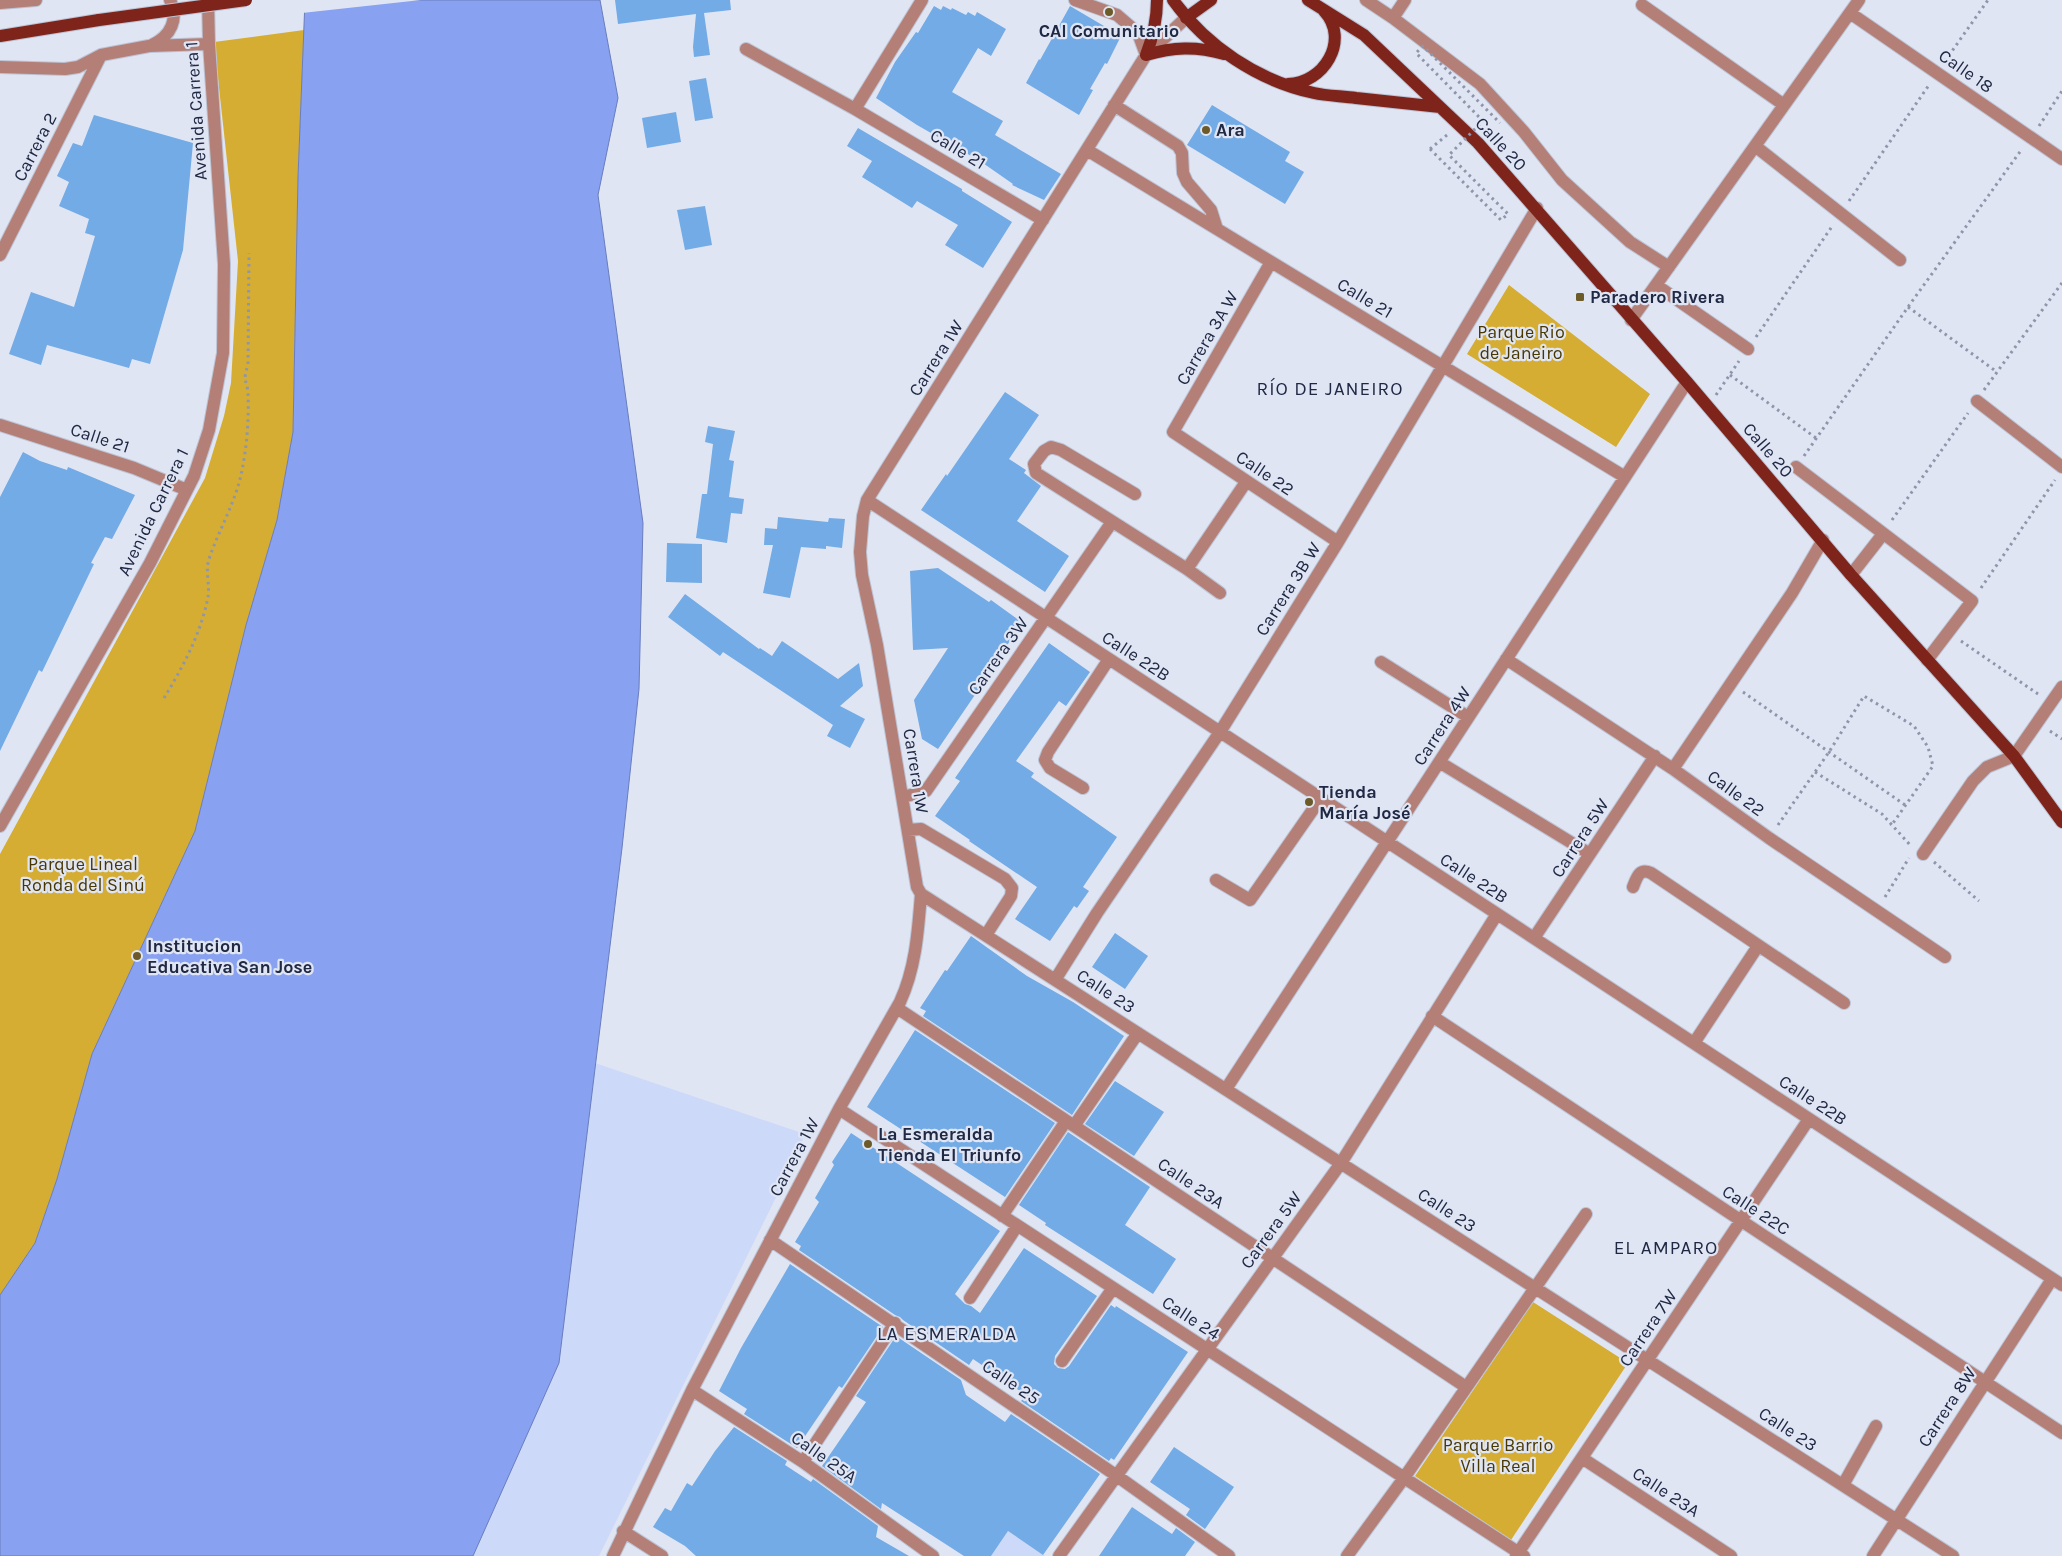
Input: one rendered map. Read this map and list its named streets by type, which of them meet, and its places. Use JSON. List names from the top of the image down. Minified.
{"streets":{"main road":["Calle 20"],"street":["Calle 18","Avenida Carrera 1","Carrera 2","Calle 21","Carrera 3A W","Carrera 1W","Calle 22","Carrera 3B W","Carrera 3W","Calle 22B","Carrera 4W","Carrera 5W","Calle 23","Calle 23A","Calle 22C","Calle 24","Carrera 7W","Calle 25","Carrera 8W","Calle 25A"]},"crossings":[["Avenida Carrera 1","Calle 21"],["Calle 20","Carrera 3B W"],["Calle 20","Carrera 4W"],["Calle 21","Carrera 3A W"],["Calle 21","Carrera 1W"],["Calle 21","Carrera 3B W"],["Calle 21","Carrera 4W"],["Carrera 3A W","Calle 22"],["Carrera 1W","Carrera 3W"],["Carrera 1W","Calle 22B"],["Carrera 1W","Calle 23"],["Carrera 1W","Calle 23A"],["Carrera 1W","Calle 24"],["Carrera 1W","Calle 25"],["Carrera 1W","Calle 25A"],["Calle 22","Carrera 3B W"],["Calle 22","Carrera 4W"],["Calle 22","Carrera 5W"],["Carrera 3B W","Calle 22B"],["Carrera 3B W","Calle 23"],["Carrera 3W","Calle 22B"],["Calle 22B","Carrera 4W"],["Calle 22B","Carrera 5W"],["Calle 22B","Carrera 7W"],["Calle 22B","Carrera 8W"],["Carrera 4W","Calle 23"],["Carrera 5W","Calle 23"],["Carrera 5W","Calle 23A"],["Carrera 5W","Calle 22C"],["Carrera 5W","Calle 24"],["Carrera 5W","Calle 25"],["Calle 23","Carrera 7W"],["Calle 23","Carrera 8W"],["Calle 23A","Carrera 7W"],["Calle 22C","Carrera 7W"],["Calle 22C","Carrera 8W"],["Calle 24","Carrera 7W"]],"districts":["RÍO DE JANEIRO","EL AMPARO","LA ESMERALDA"],"parks":["Parque Rio de Janeiro","Parque Lineal Ronda del Sinú","Parque Barrio Villa Real"],"places":{"other":["CAI Comunitario","Ara","Tienda María José","Institucion Educativa San Jose","La Esmeralda Tienda El Triunfo"],"transit":["Paradero Rivera"]}}
